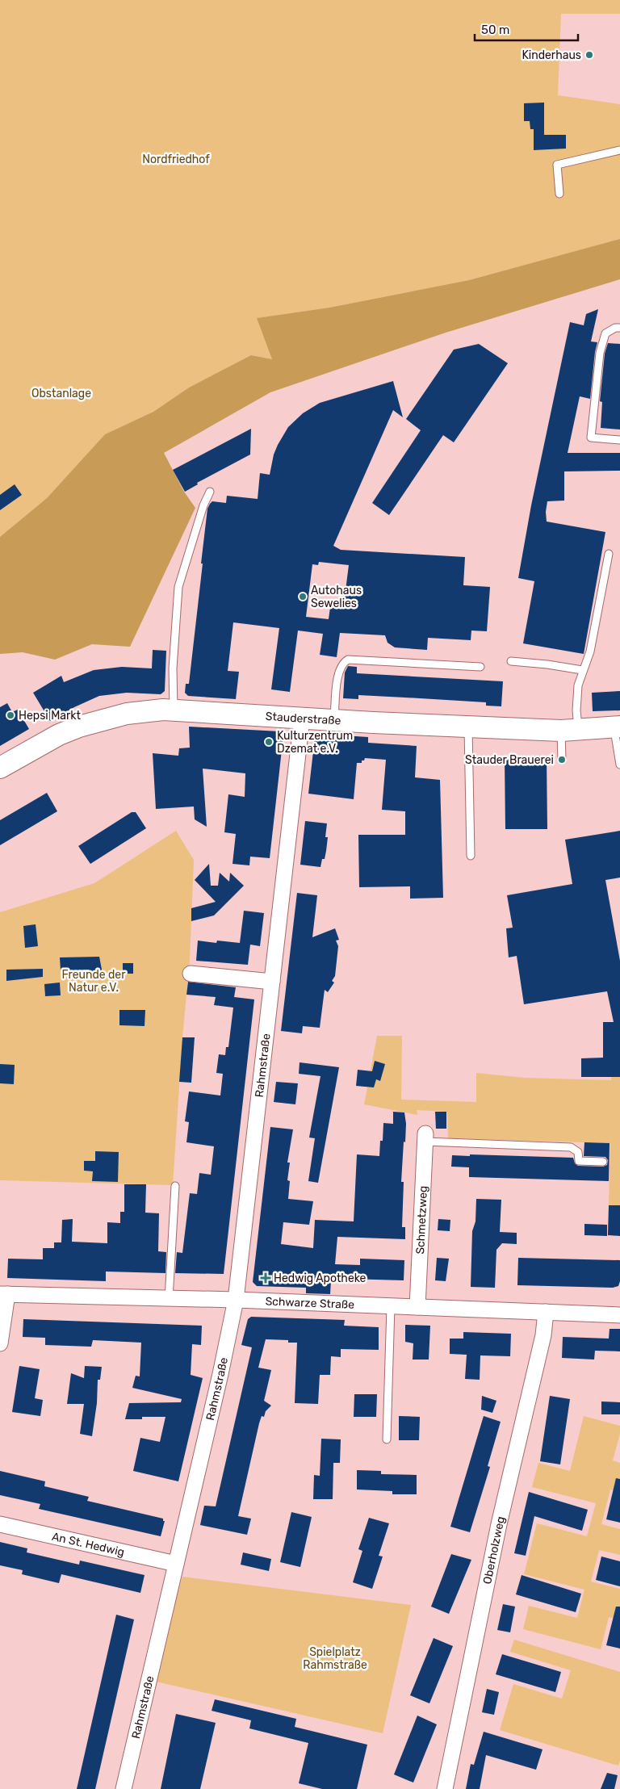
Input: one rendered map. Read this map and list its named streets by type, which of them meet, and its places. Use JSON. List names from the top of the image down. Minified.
{"streets":{"main road":["Stauderstraße"],"street":["Rahmstraße","Schmetzweg","Schwarze Straße","An St. Hedwig","Oberholzweg"]},"crossings":[["Stauderstraße","Rahmstraße"],["Rahmstraße","Schwarze Straße"],["Rahmstraße","An St. Hedwig"],["Schmetzweg","Schwarze Straße"],["Schwarze Straße","Oberholzweg"]],"parks":["Nordfriedhof","Obstanlage","Freunde der Natur e.V.","Spielplatz Rahmstraße"],"places":{"other":["Kinderhaus","Autohaus Sewelies","Hepsi Markt","Kulturzentrum Dzemat e.V.","Stauder Brauerei"],"health":["Hedwig Apotheke"]},"scale_bar":"50 m"}
